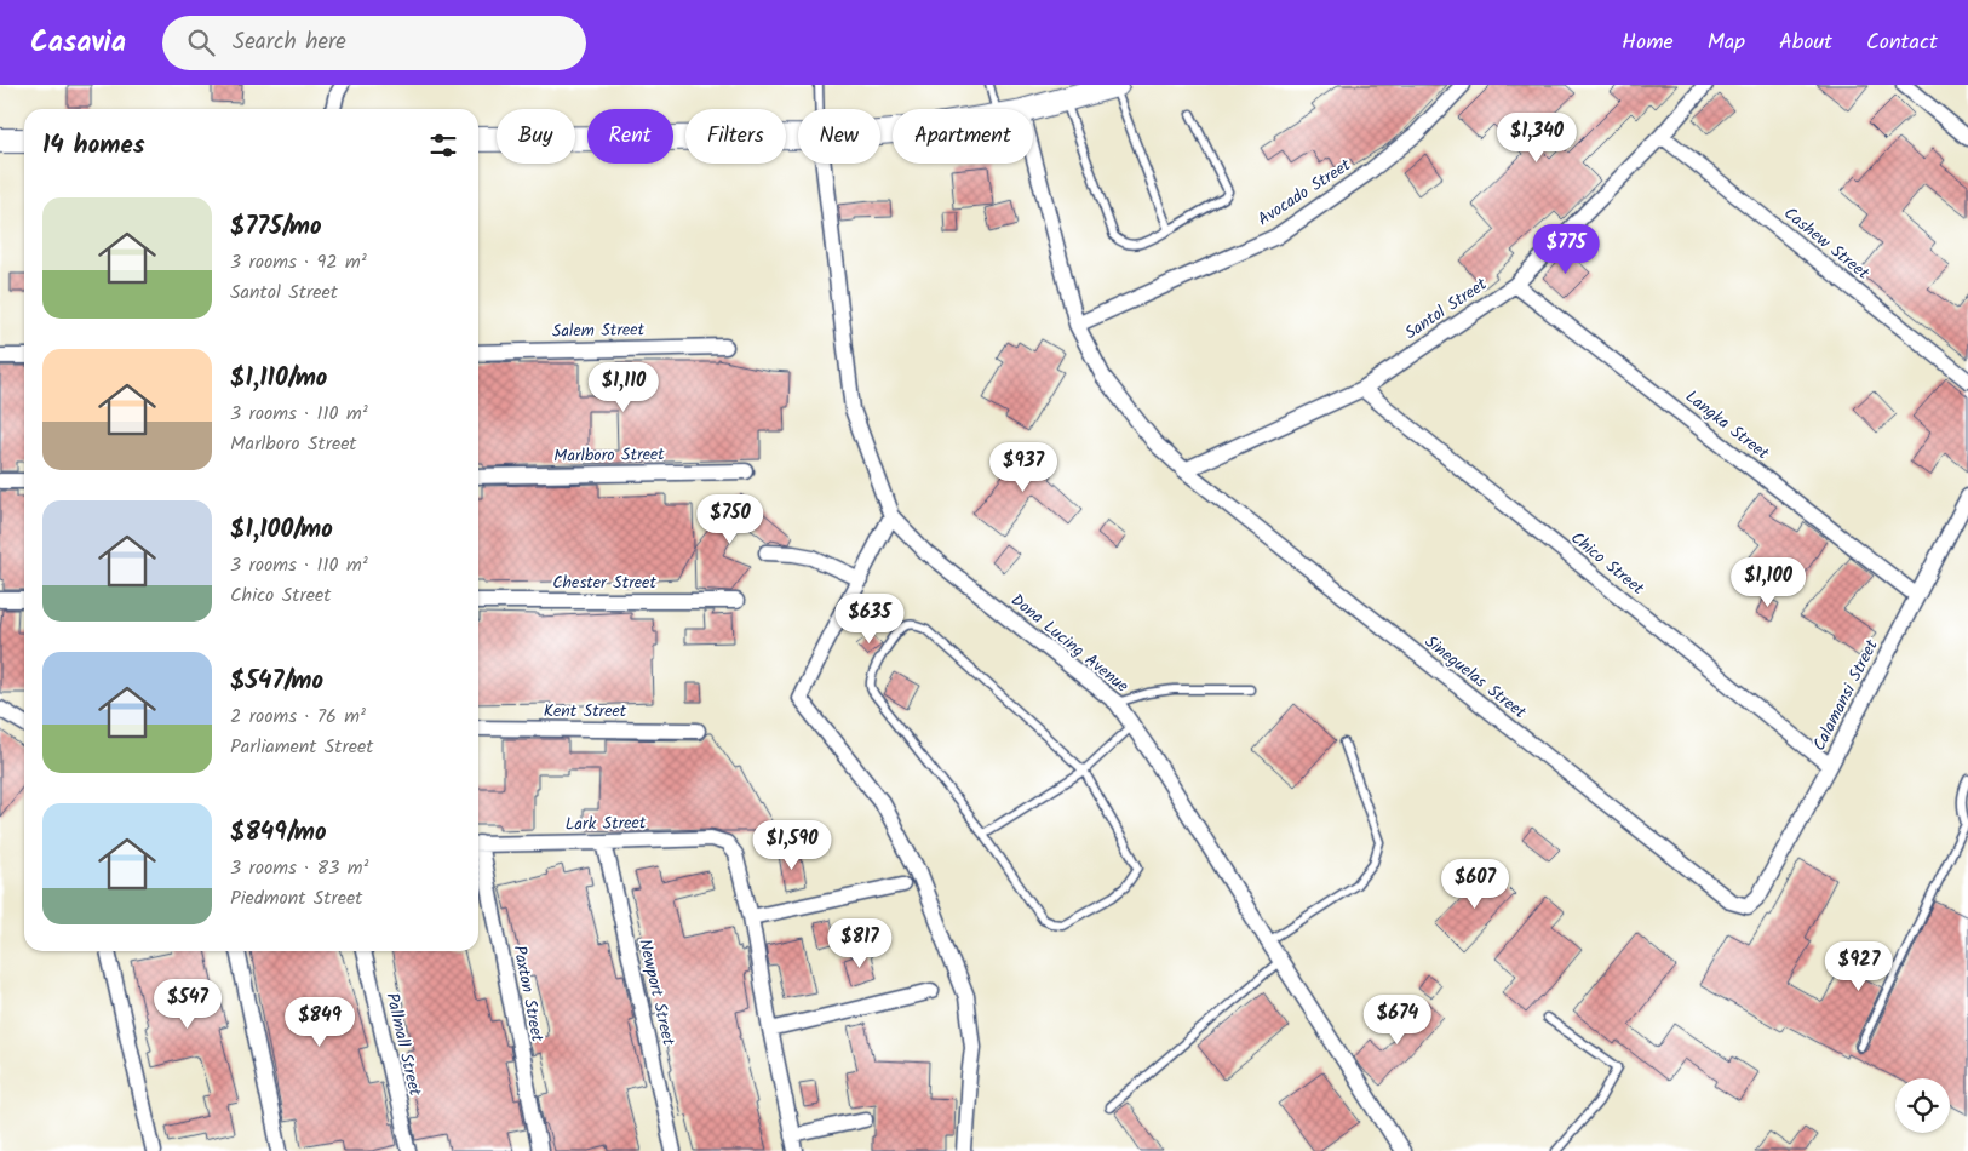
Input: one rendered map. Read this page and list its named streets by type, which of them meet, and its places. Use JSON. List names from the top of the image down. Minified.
{"streets":{"street":["Avocado Street","Cashew Street","Santol Street","Salem Street","Langka Street","Marlboro Street","Chico Street","Chester Street","Dona Lucing Avenue","Sineguelas Street","Calamansi Street","Kent Street","Lark Street","Newport Street","Paxton Street","Pallmall Street"]},"crossings":[["Avocado Street","Sineguelas Street"],["Cashew Street","Santol Street"],["Santol Street","Langka Street"],["Santol Street","Chico Street"],["Santol Street","Sineguelas Street"],["Langka Street","Calamansi Street"],["Chico Street","Calamansi Street"],["Sineguelas Street","Calamansi Street"],["Lark Street","Newport Street"]],"page":{"header":"Casavia","search":"Search here","nav":["Home","Map","About","Contact"],"chip":["Buy","Rent","Filters","New","Apartment"],"heading":"14 homes","price":["$1,340","$775","$1,110","$937","$750","$1,100","$635","$1,590","$607","$817","$927","$547","$674","$849"],"list":[{"name":"$775/mo","note":"3 rooms · 92 m² · Santol Street"},{"name":"$1,110/mo","note":"3 rooms · 110 m² · Marlboro Street"},{"name":"$1,100/mo","note":"3 rooms · 110 m² · Chico Street"},{"name":"$547/mo","note":"2 rooms · 76 m² · Parliament Street"},{"name":"$849/mo","note":"3 rooms · 83 m² · Piedmont Street"}]}}
